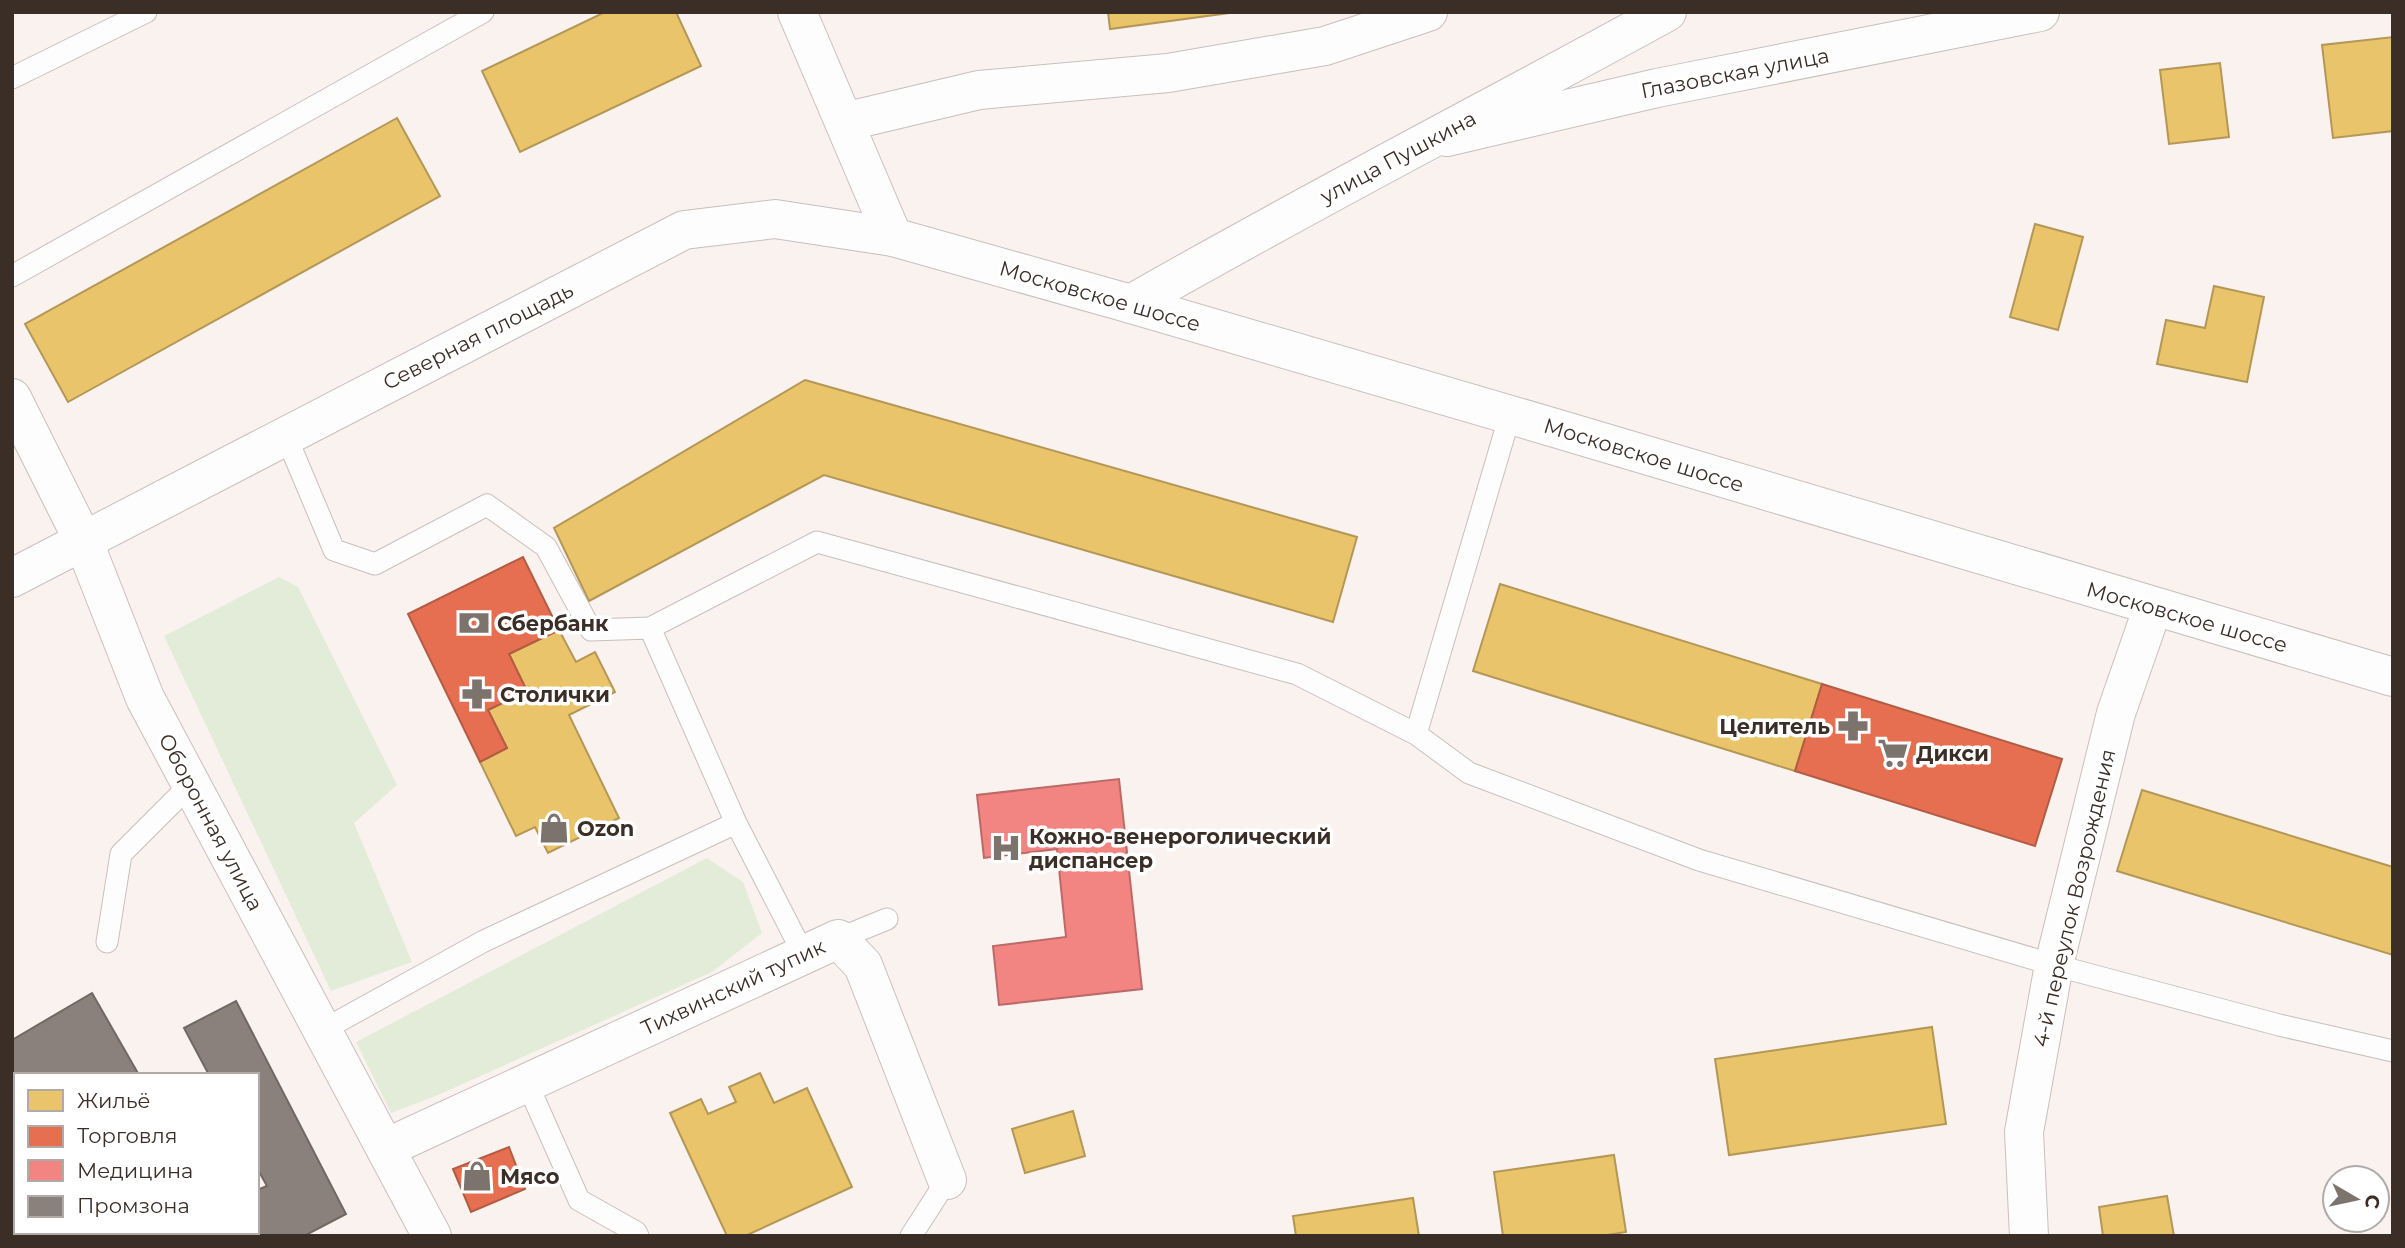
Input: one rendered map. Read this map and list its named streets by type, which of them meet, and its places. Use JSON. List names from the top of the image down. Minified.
{"streets":{"street":["Глазовская улица","улица Пушкина","Московское шоссе","Северная площадь","Оборонная улица","4-й переулок Возрождения","Тихвинский тупик"]},"crossings":[["Глазовская улица","улица Пушкина"],["улица Пушкина","Московское шоссе"],["Московское шоссе","Северная площадь"],["Московское шоссе","4-й переулок Возрождения"],["Северная площадь","Оборонная улица"],["Оборонная улица","Тихвинский тупик"]],"places":{"bank":["Сбербанк"],"pharmacy":["Столички","Целитель"],"supermarket":["Дикси"],"shop":["Ozon","Мясо"],"hospital":["Кожно-венероголический диспансер"]},"legend":["Жильё","Торговля","Медицина","Промзона"],"north":"right"}
